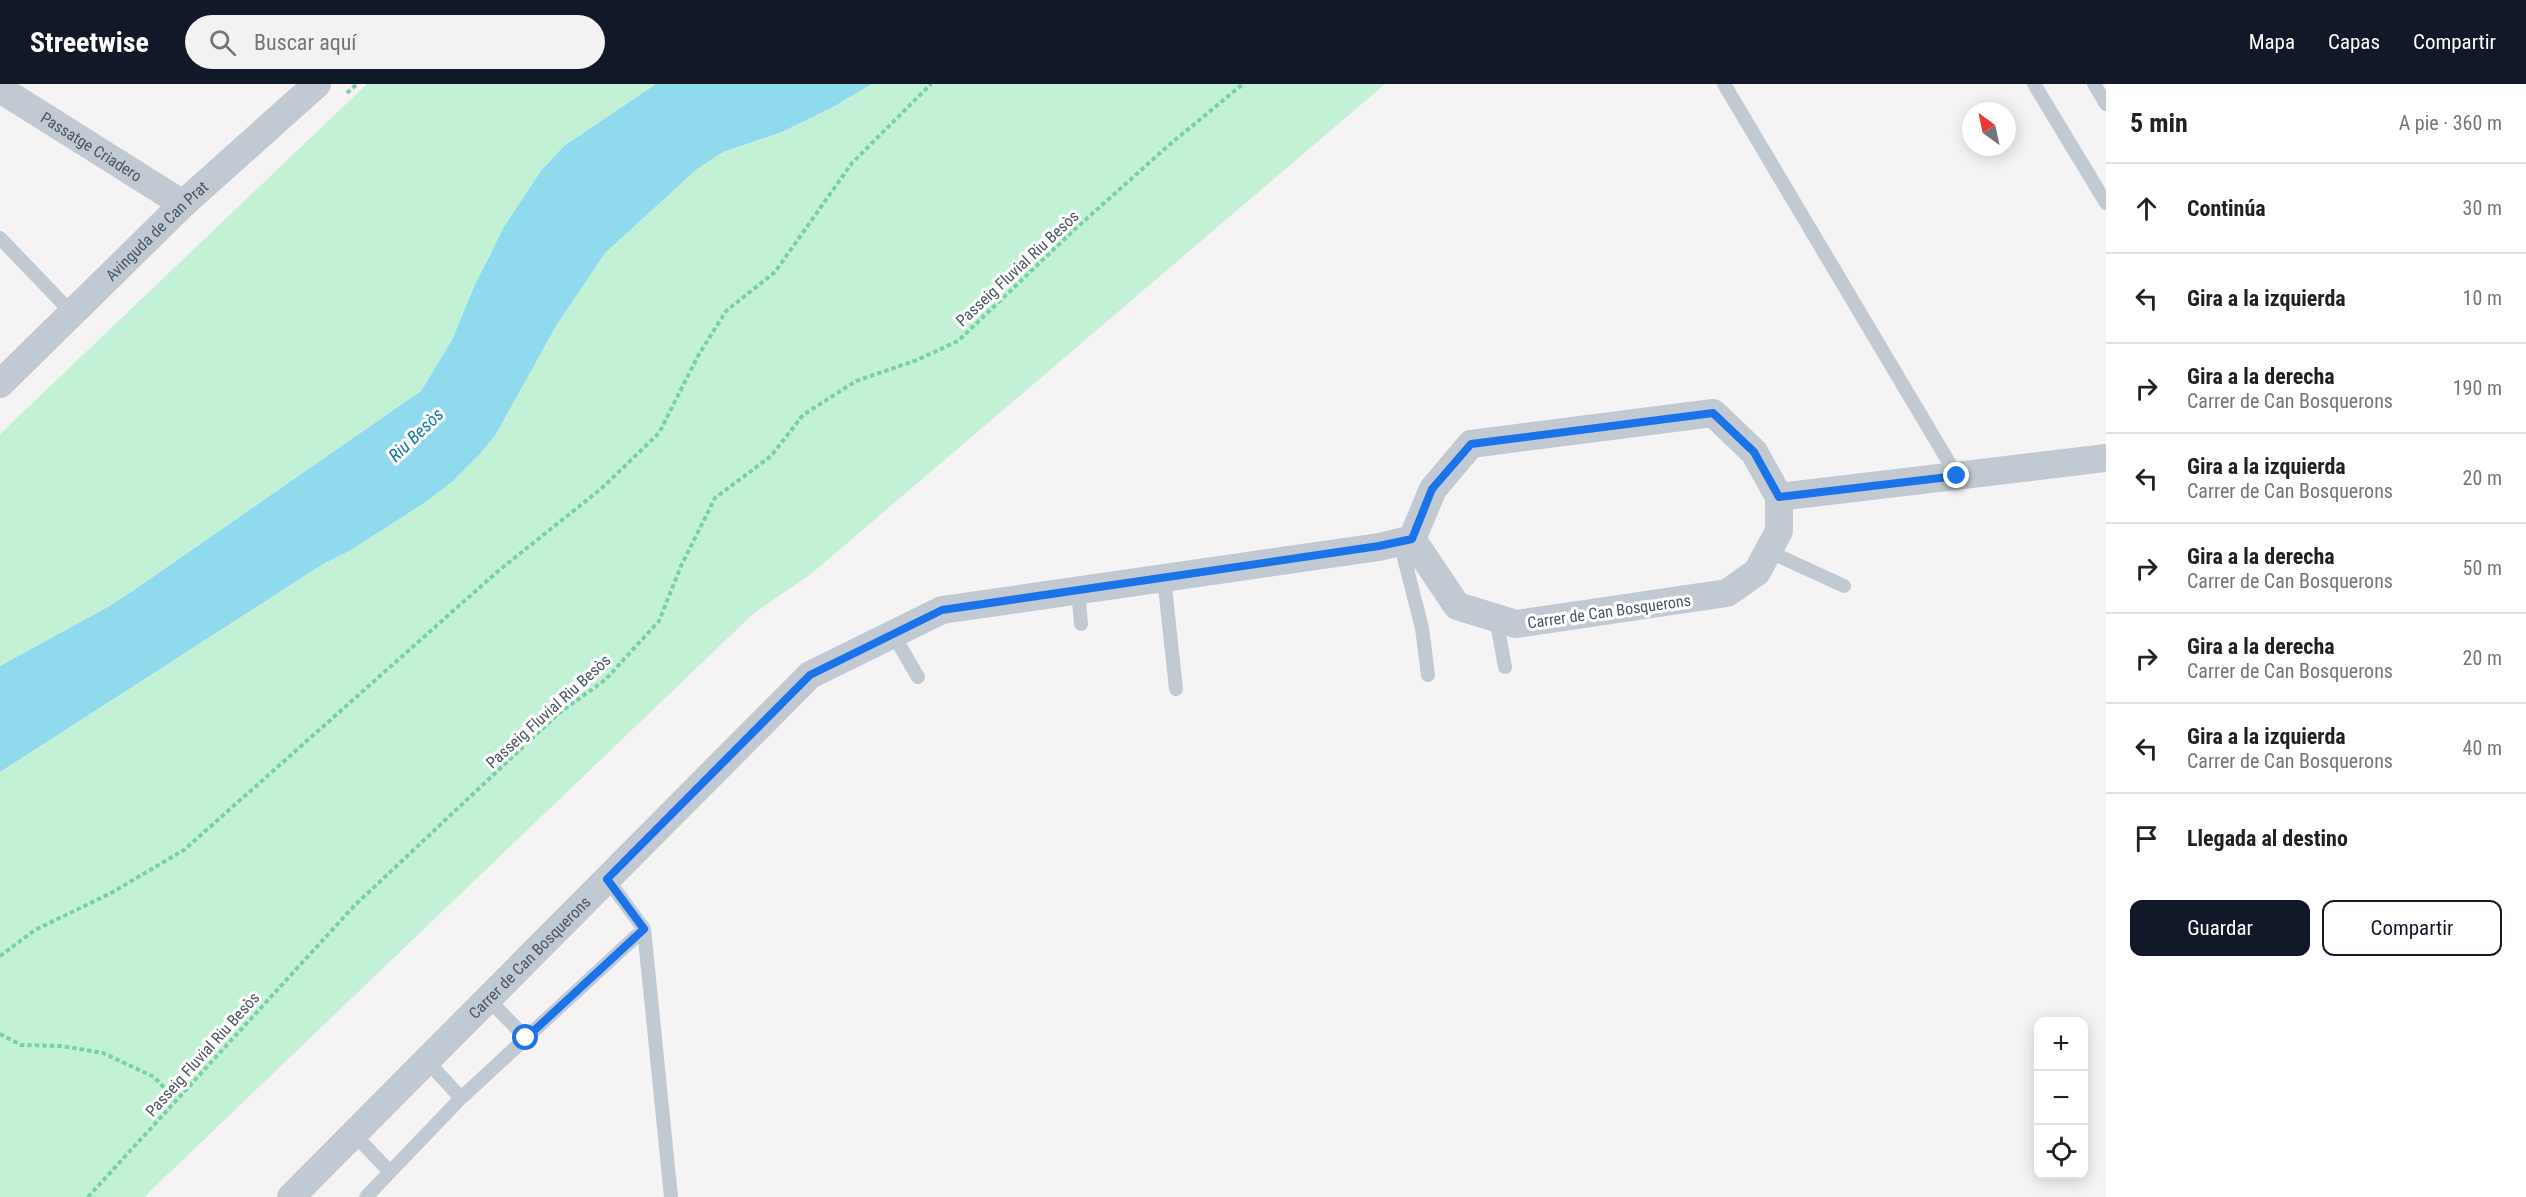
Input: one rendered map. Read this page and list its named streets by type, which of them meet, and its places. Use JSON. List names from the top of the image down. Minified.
{"streets":{"street":["Passatge Criadero","Avinguda de Can Prat","Carrer de Can Bosquerons"],"path":["Passeig Fluvial Riu Besòs"]},"crossings":[["Passatge Criadero","Avinguda de Can Prat"]],"water":["Riu Besòs"],"north":"top left","page":{"header":"Streetwise","search":"Buscar aquí","nav":["Mapa","Capas","Compartir"],"heading":["5 min","A pie · 360 m"],"list":[["Continúa","30 m"],["Gira a la izquierda","10 m"],["Gira a la derecha","Carrer de Can Bosquerons","190 m"],["Gira a la izquierda","Carrer de Can Bosquerons","20 m"],["Gira a la derecha","Carrer de Can Bosquerons","50 m"],["Gira a la derecha","Carrer de Can Bosquerons","20 m"],["Gira a la izquierda","Carrer de Can Bosquerons","40 m"],"Llegada al destino"],"buttons":["Guardar","Compartir"],"map_buttons":["+","−"]}}
